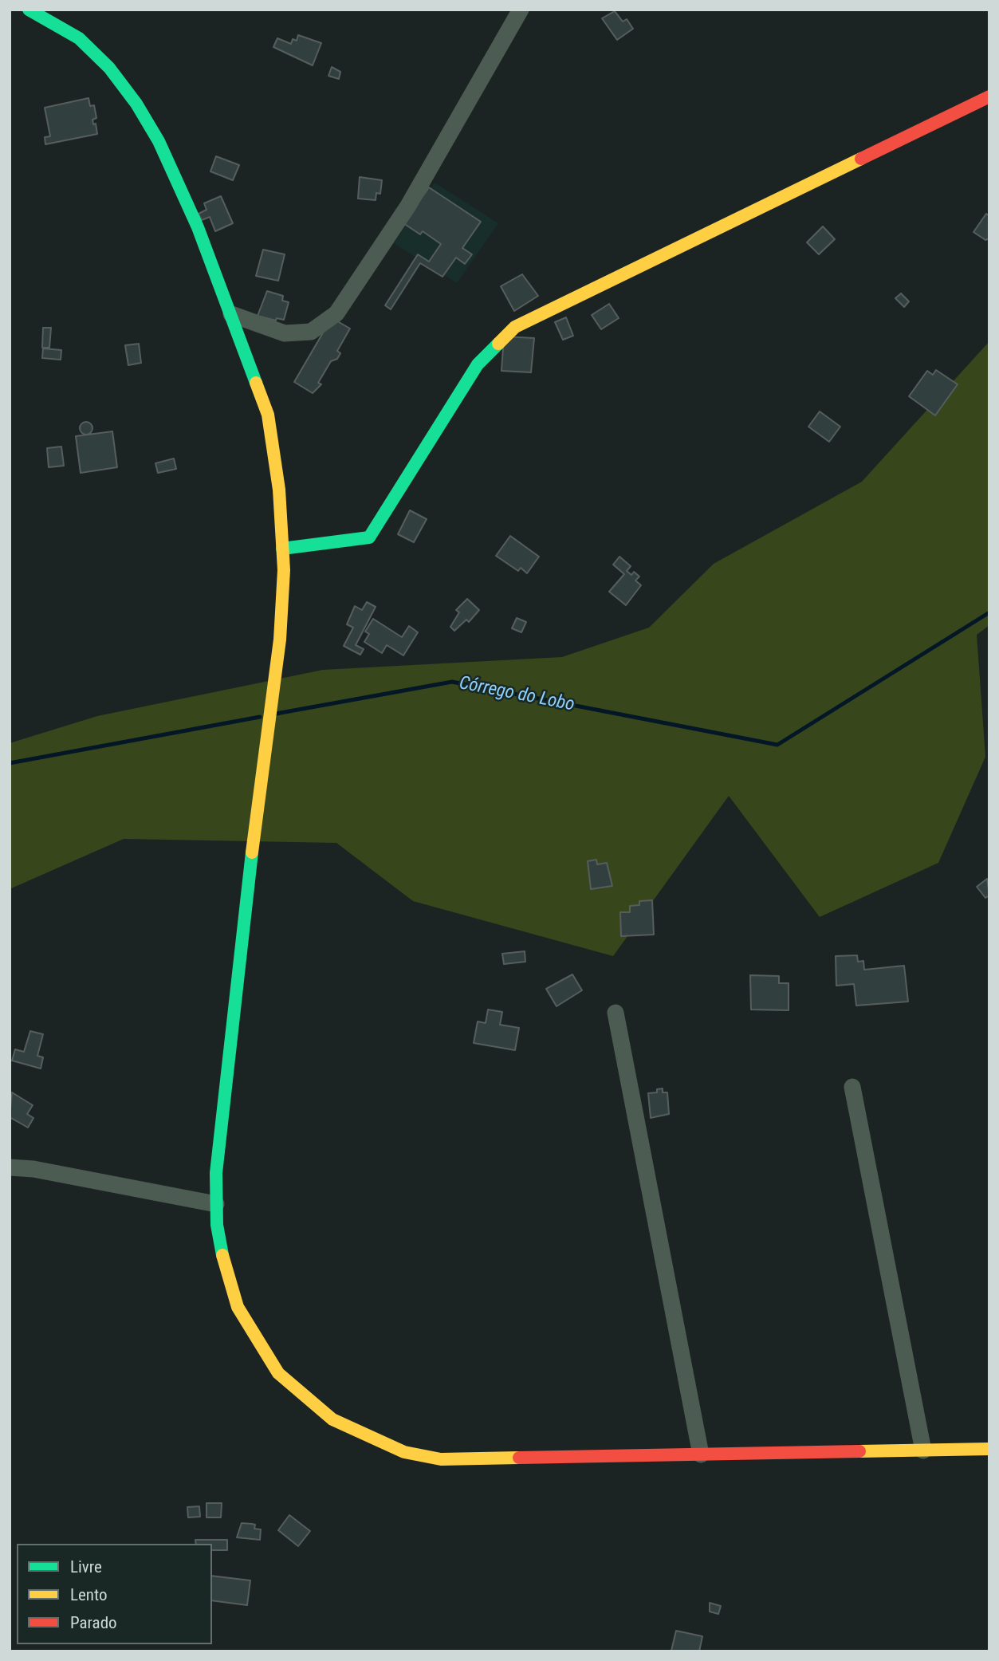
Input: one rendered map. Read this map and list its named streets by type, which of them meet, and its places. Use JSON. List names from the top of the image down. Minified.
{"water":["Córrego do Lobo"],"legend":["Livre","Lento","Parado"]}
